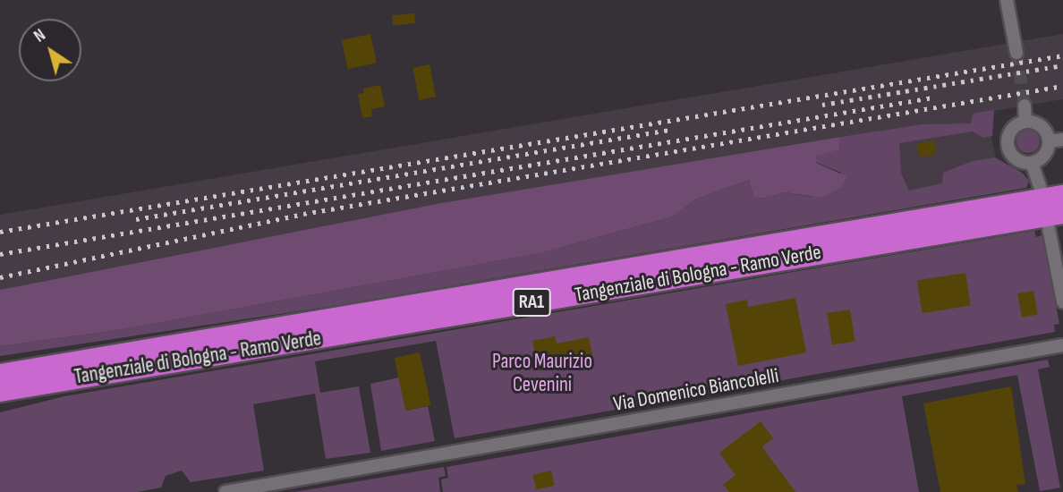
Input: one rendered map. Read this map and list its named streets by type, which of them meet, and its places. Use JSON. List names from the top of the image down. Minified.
{"streets":{"highway":["Tangenziale di Bologna - Ramo Verde","RA1"],"street":["Via Domenico Biancolelli"]},"parks":["Parco Maurizio Cevenini"],"north":"top left"}
